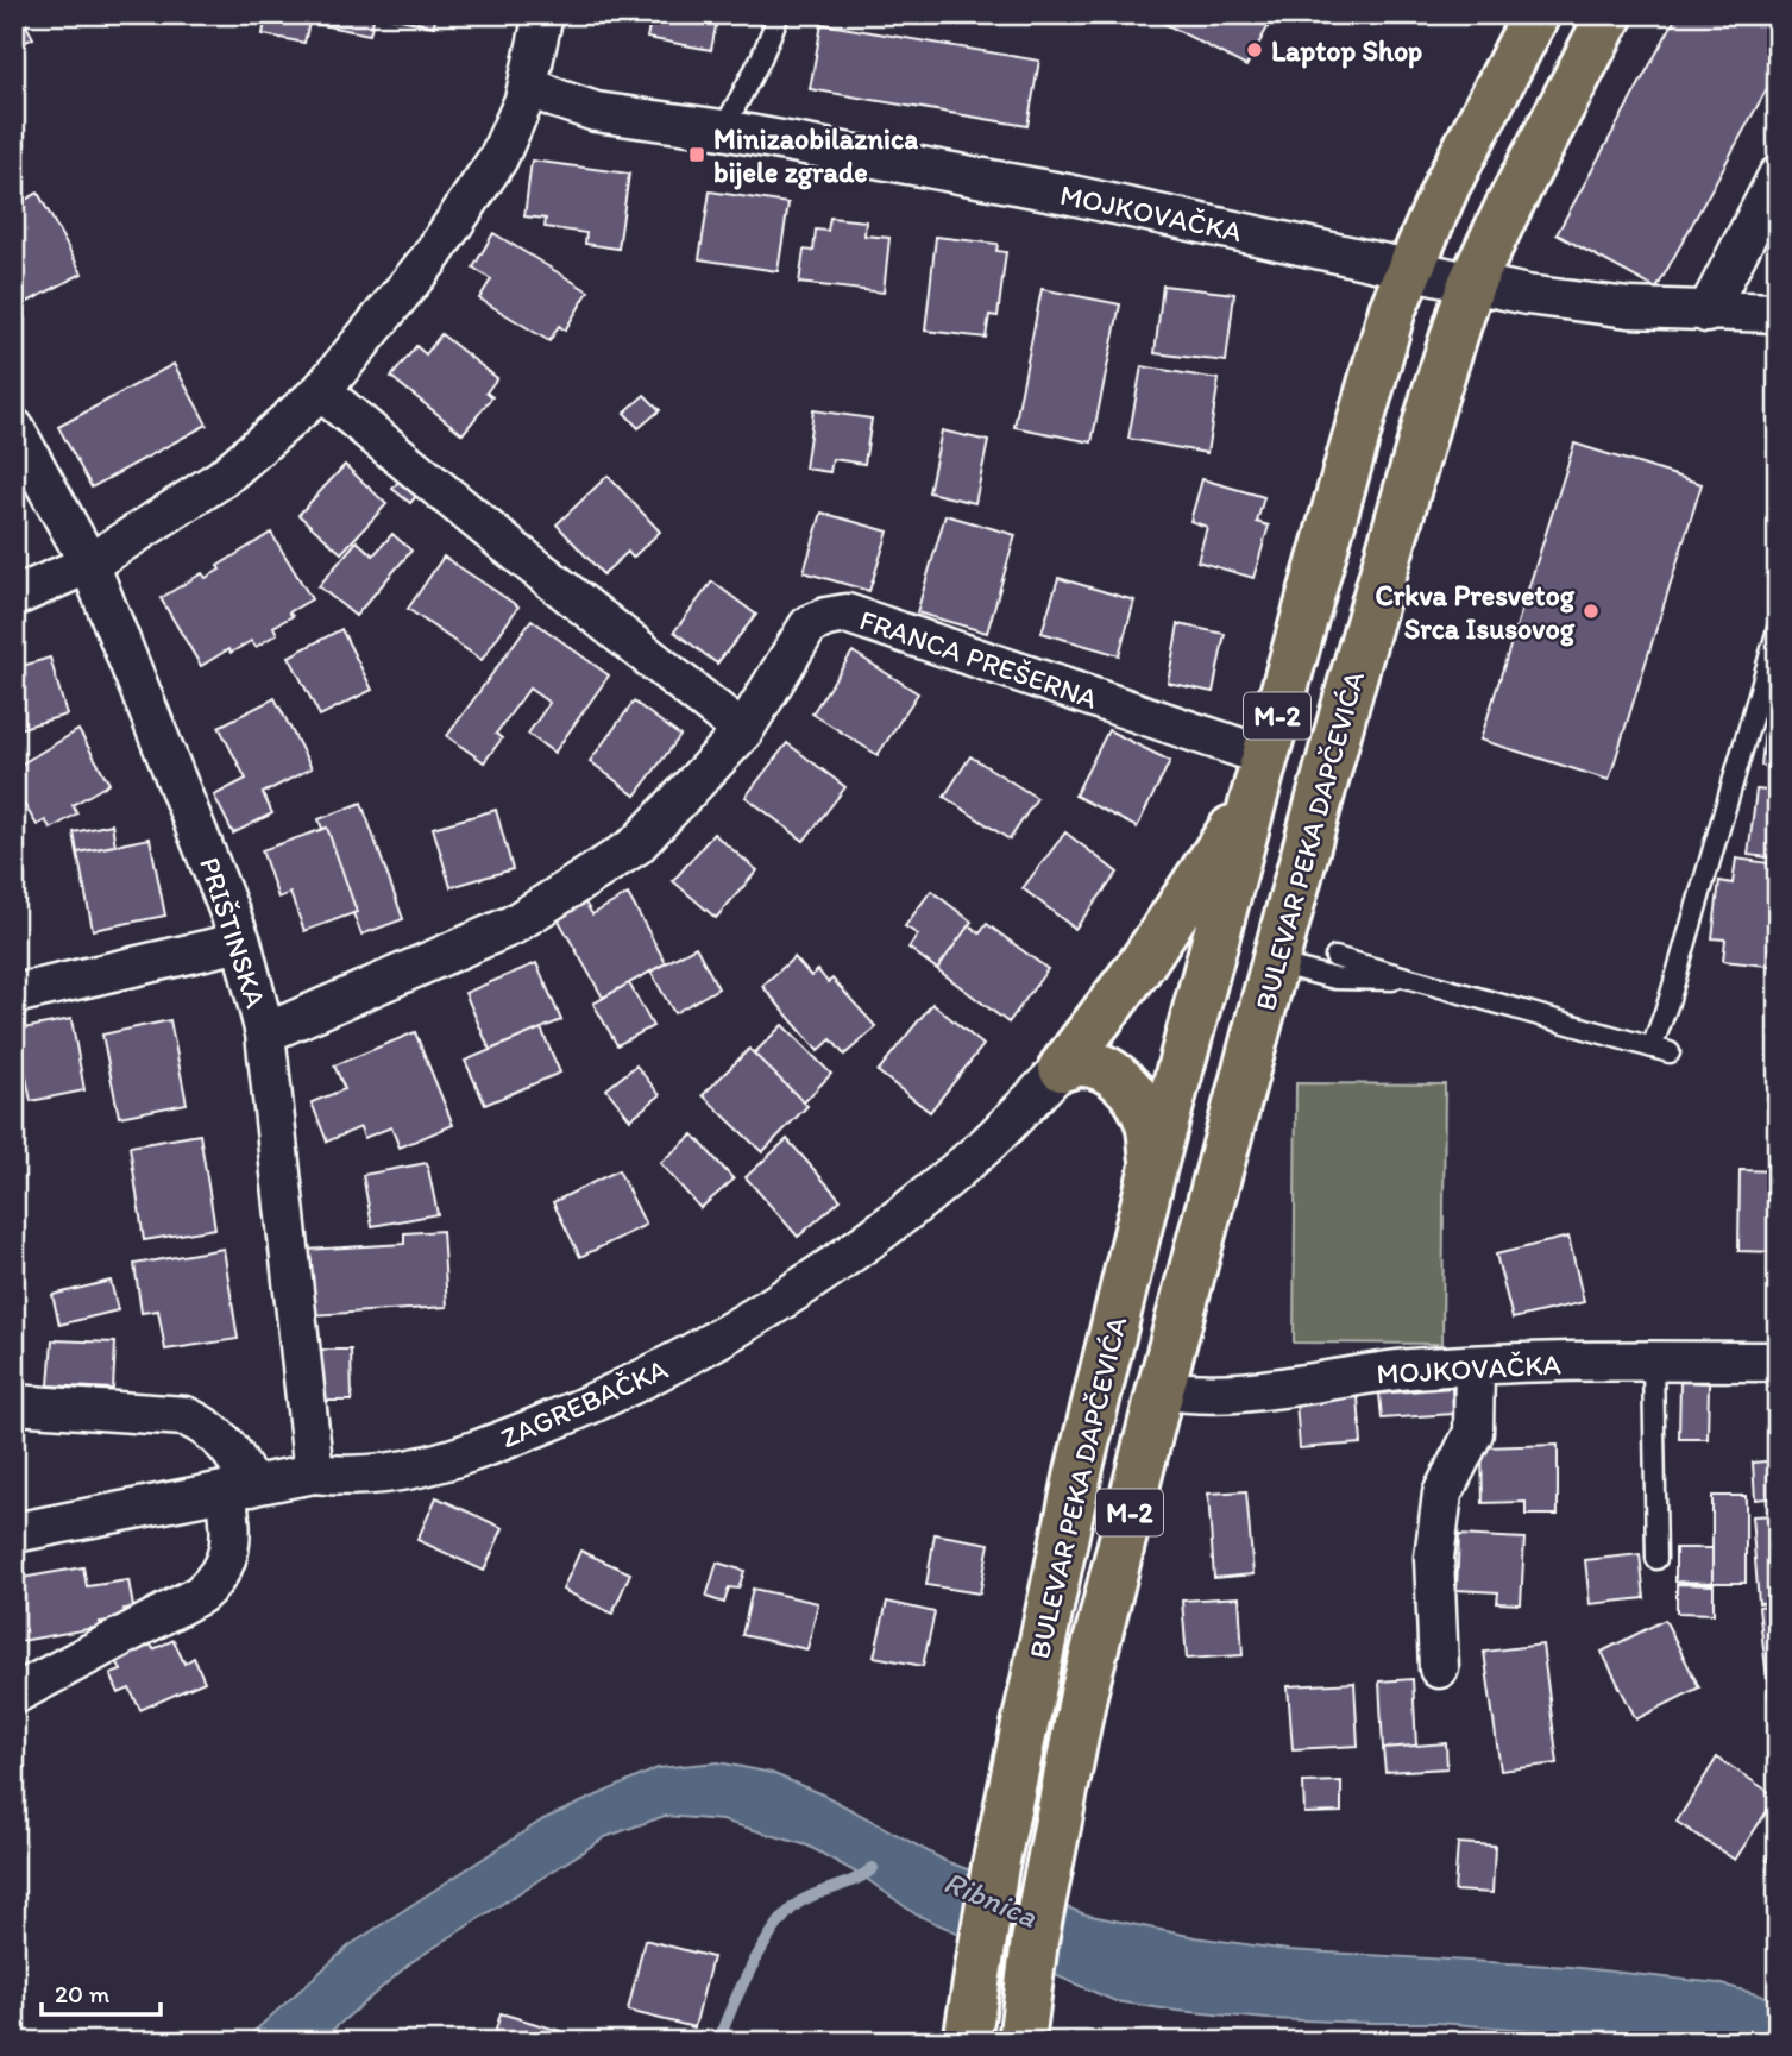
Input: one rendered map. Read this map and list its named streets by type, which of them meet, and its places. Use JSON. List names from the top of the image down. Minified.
{"streets":{"main road":["M-2","BULEVAR PEKA DAPČEVIĆA"],"street":["MOJKOVAČKA","FRANCA PREŠERNA","PRIŠTINSKA","ZAGREBAČKA"]},"crossings":[["MOJKOVAČKA","BULEVAR PEKA DAPČEVIĆA"],["FRANCA PREŠERNA","BULEVAR PEKA DAPČEVIĆA"],["FRANCA PREŠERNA","PRIŠTINSKA"],["PRIŠTINSKA","ZAGREBAČKA"]],"water":["Ribnica"],"places":{"other":["Laptop Shop","Crkva Presvetog Srca Isusovog"],"transit":["Minizaobilaznica bijele zgrade"]},"scale_bar":"20 m"}
